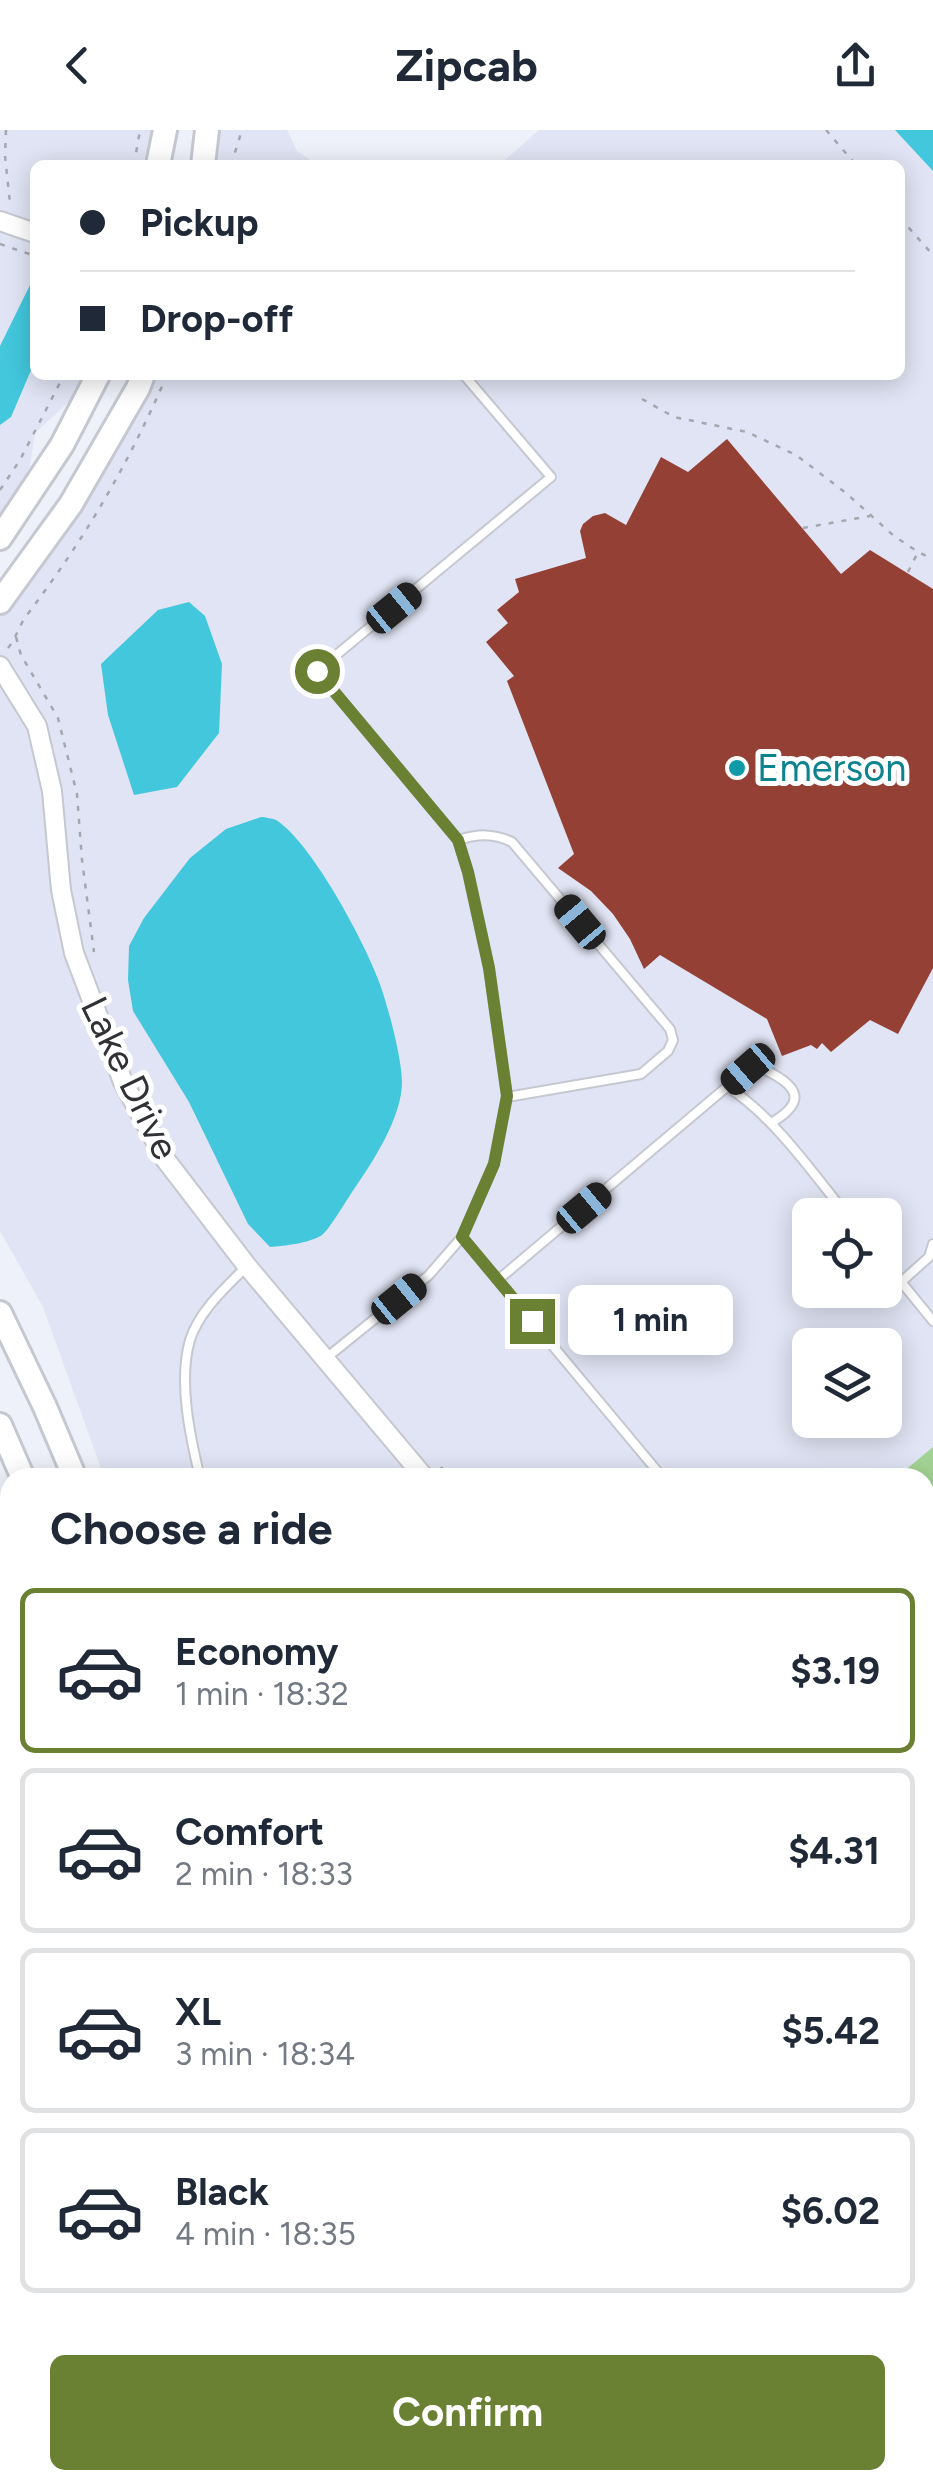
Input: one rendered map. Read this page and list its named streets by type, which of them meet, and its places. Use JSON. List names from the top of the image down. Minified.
{"streets":{"street":["Lake Drive"]},"places":["Emerson"],"page":{"header":"Zipcab","banner":["Pickup","Drop-off"],"bubble":"1 min","heading":"Choose a ride","list":[{"name":"Economy","note":"1 min · 18:32","value":"$3.19"},{"name":"Comfort","note":"2 min · 18:33","value":"$4.31"},{"name":"XL","note":"3 min · 18:34","value":"$5.42"},{"name":"Black","note":"4 min · 18:35","value":"$6.02"}],"buttons":"Confirm"}}
